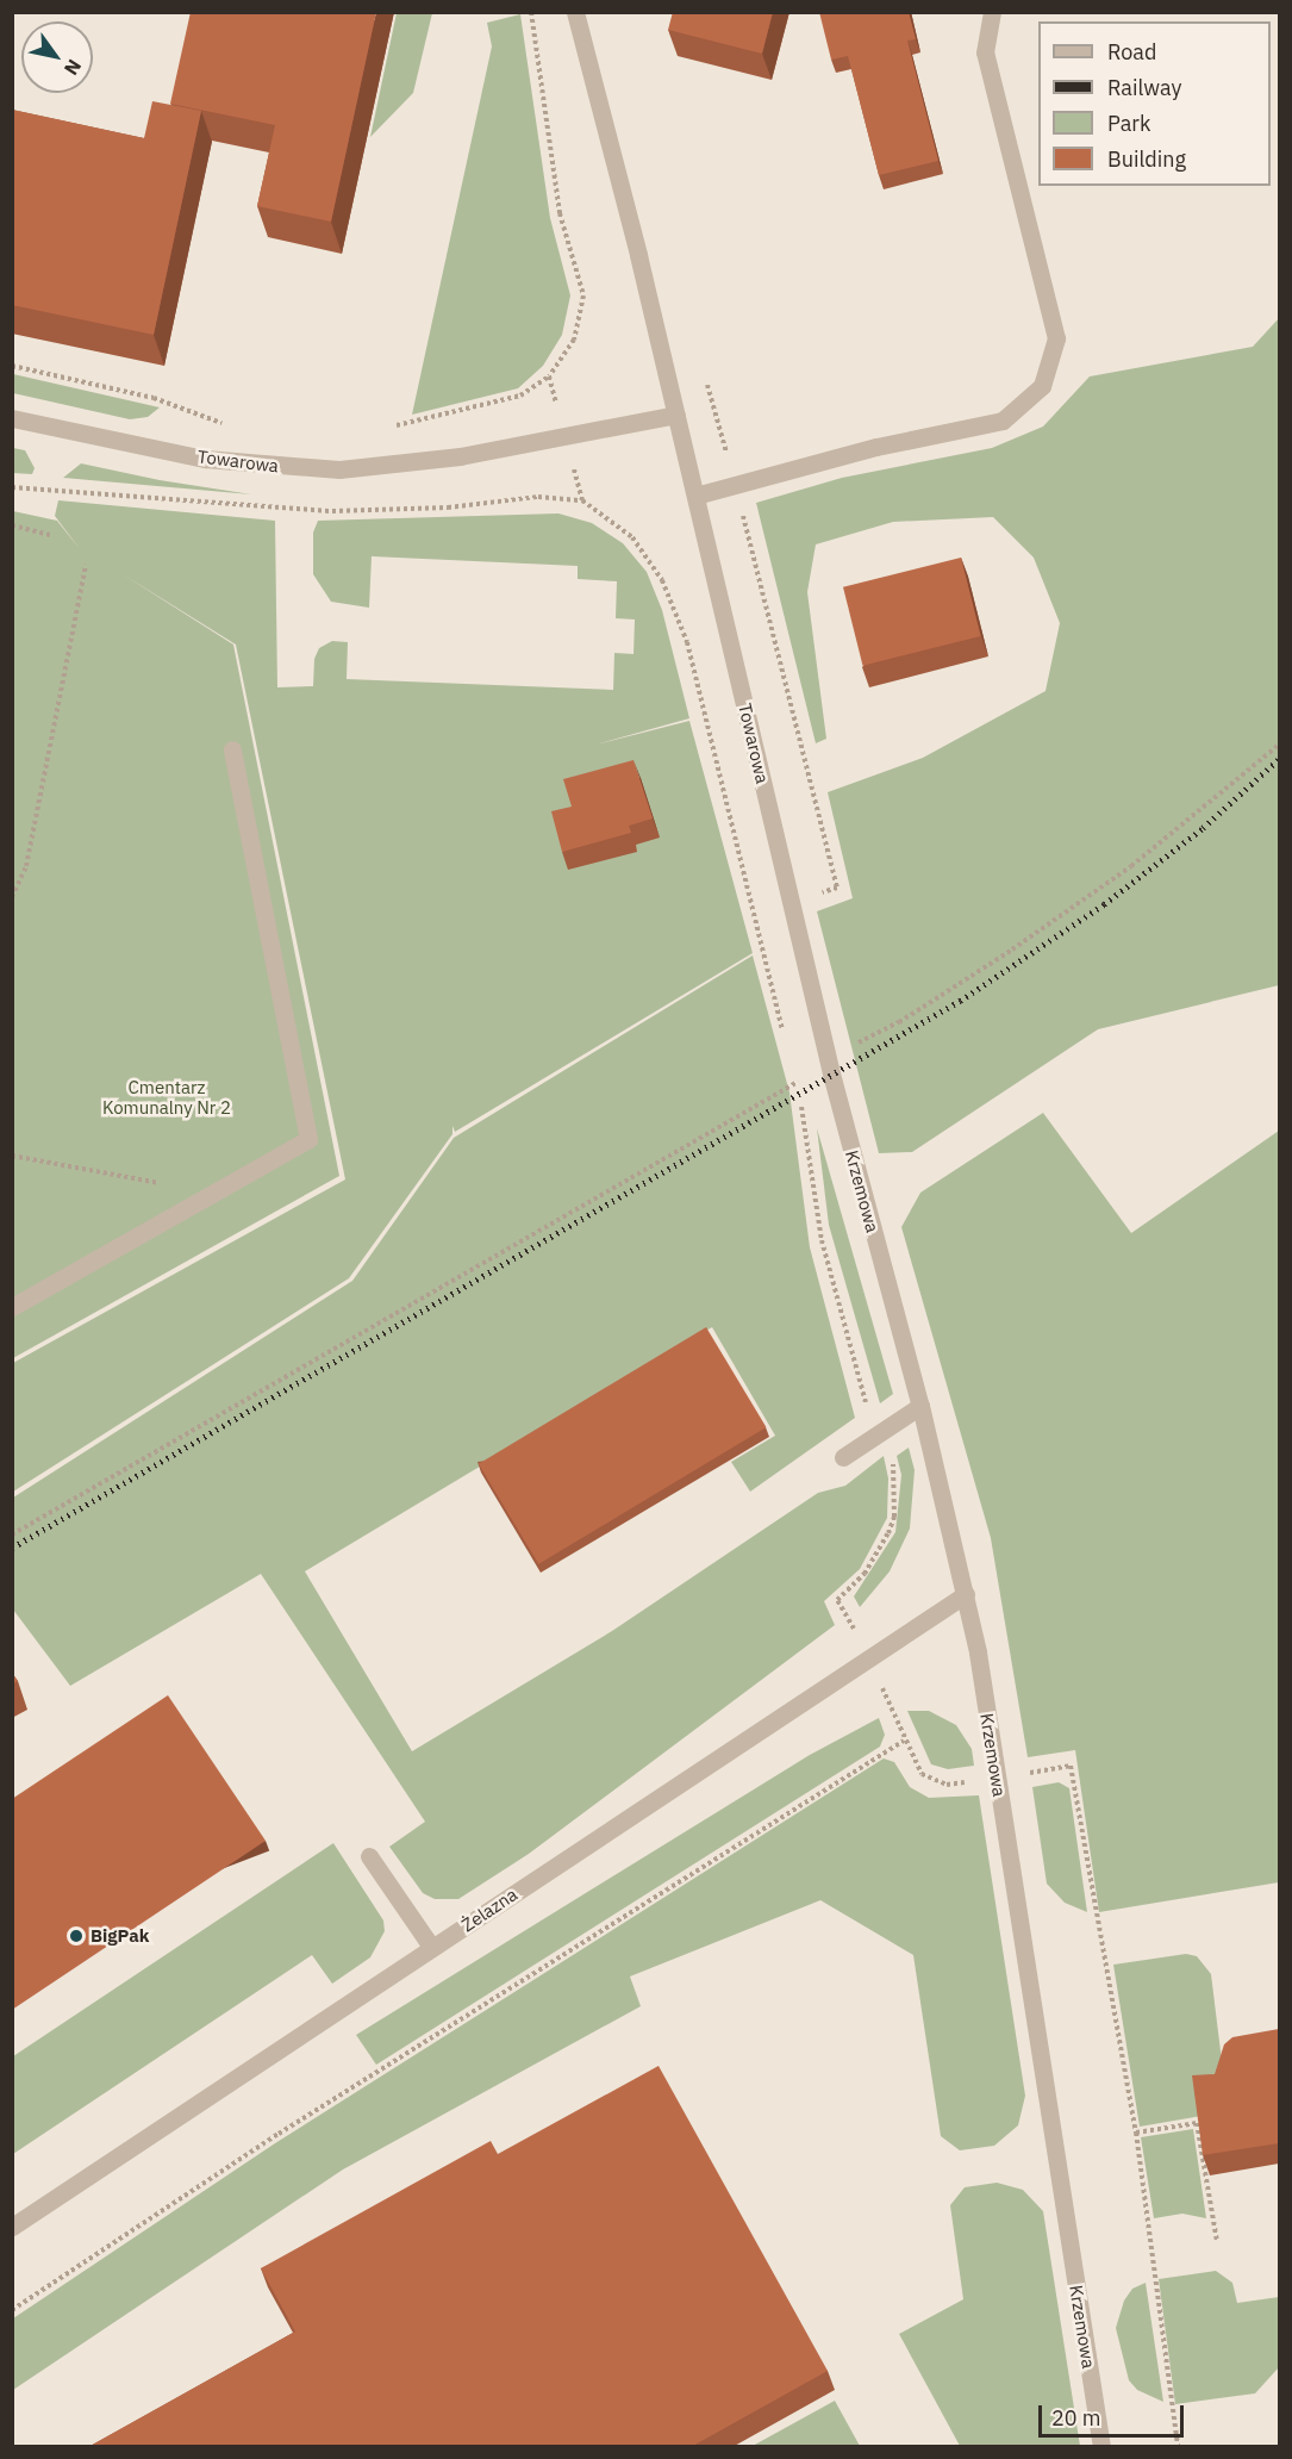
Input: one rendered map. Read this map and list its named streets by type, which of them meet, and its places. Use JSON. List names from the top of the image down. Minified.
{"streets":{"street":["Towarowa","Krzemowa","Żelazna"]},"crossings":[["Towarowa","Krzemowa"],["Krzemowa","Żelazna"]],"parks":["Cmentarz Komunalny Nr 2"],"places":["BigPak"],"legend":["Road","Railway","Park","Building"],"scale_bar":"20 m","north":"bottom right"}
